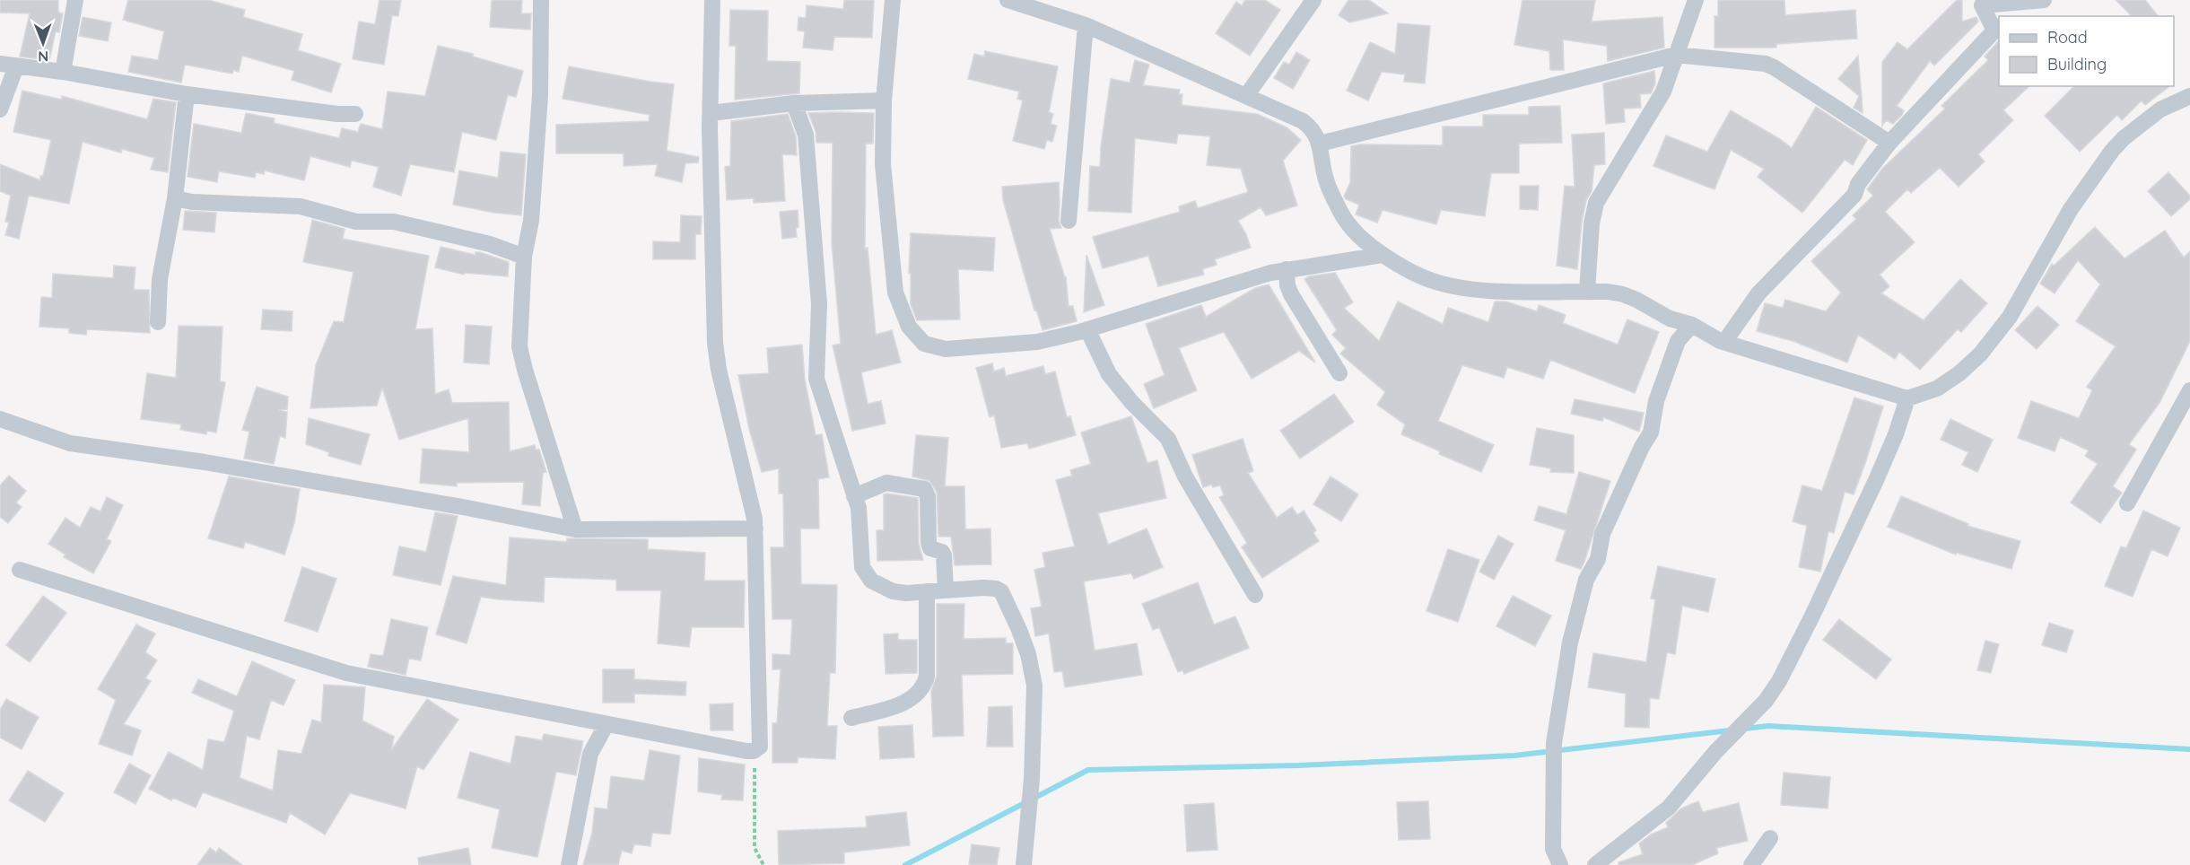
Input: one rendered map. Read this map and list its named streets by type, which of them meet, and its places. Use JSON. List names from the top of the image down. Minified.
{"legend":["Road","Building"],"north":"bottom"}
